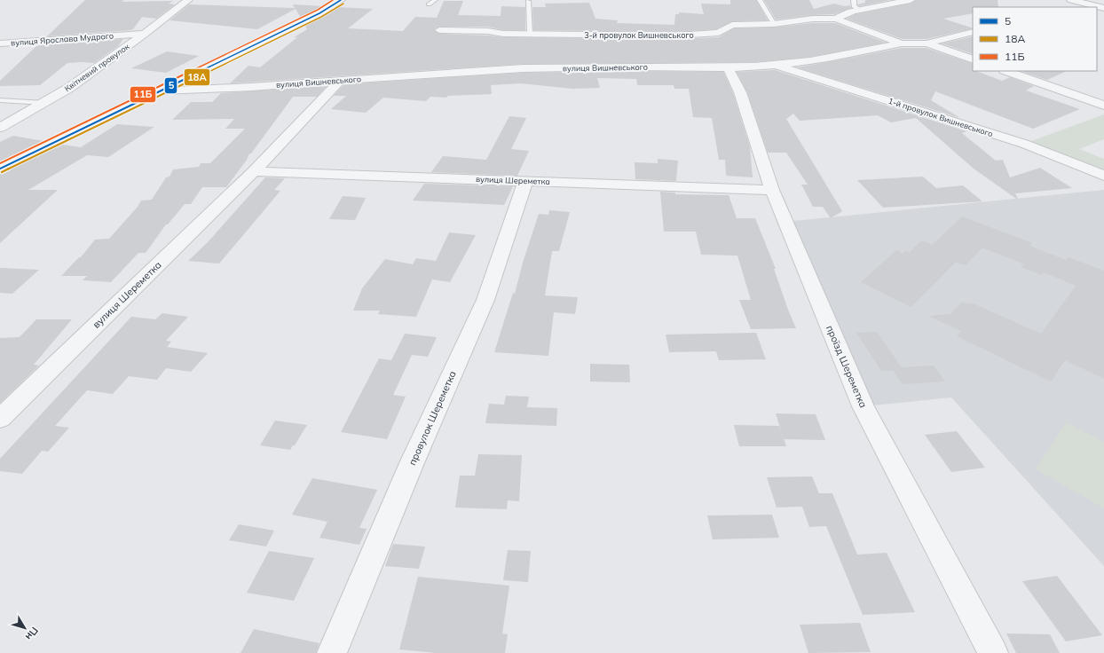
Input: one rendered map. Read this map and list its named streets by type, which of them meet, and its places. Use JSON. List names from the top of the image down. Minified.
{"streets":{"street":["3-й провулок Вишневського","вулиця Ярослава Мудрого","Квітневий провулок","вулиця Вишневського","1-й провулок Вишневського","вулиця Шереметка","проїзд Шереметка","провулок Шереметка"]},"crossings":[["вулиця Ярослава Мудрого","Квітневий провулок"],["вулиця Вишневського","1-й провулок Вишневського"],["вулиця Вишневського","вулиця Шереметка"],["вулиця Вишневського","проїзд Шереметка"],["вулиця Шереметка","проїзд Шереметка"],["вулиця Шереметка","провулок Шереметка"]],"lines":["transit line 5","transit line 11Б","transit line 18А"],"legend":["5","18А","11Б"],"north":"bottom right"}
